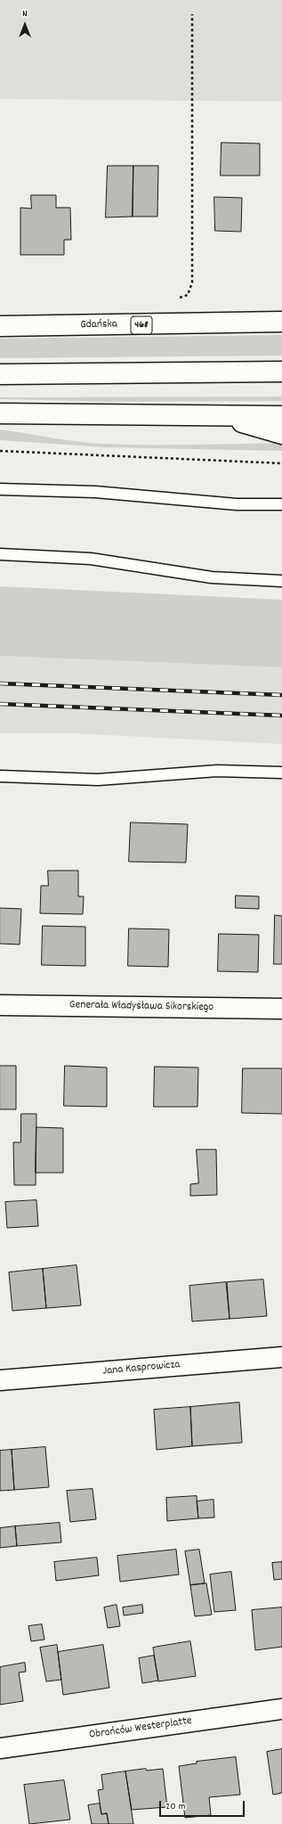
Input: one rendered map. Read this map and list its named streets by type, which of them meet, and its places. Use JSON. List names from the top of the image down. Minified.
{"streets":{"main road":["Gdańska","468","Generała Władysława Sikorskiego","Jana Kasprowicza","Obrońców Westerplatte"]},"scale_bar":"20 m","north":"top"}
